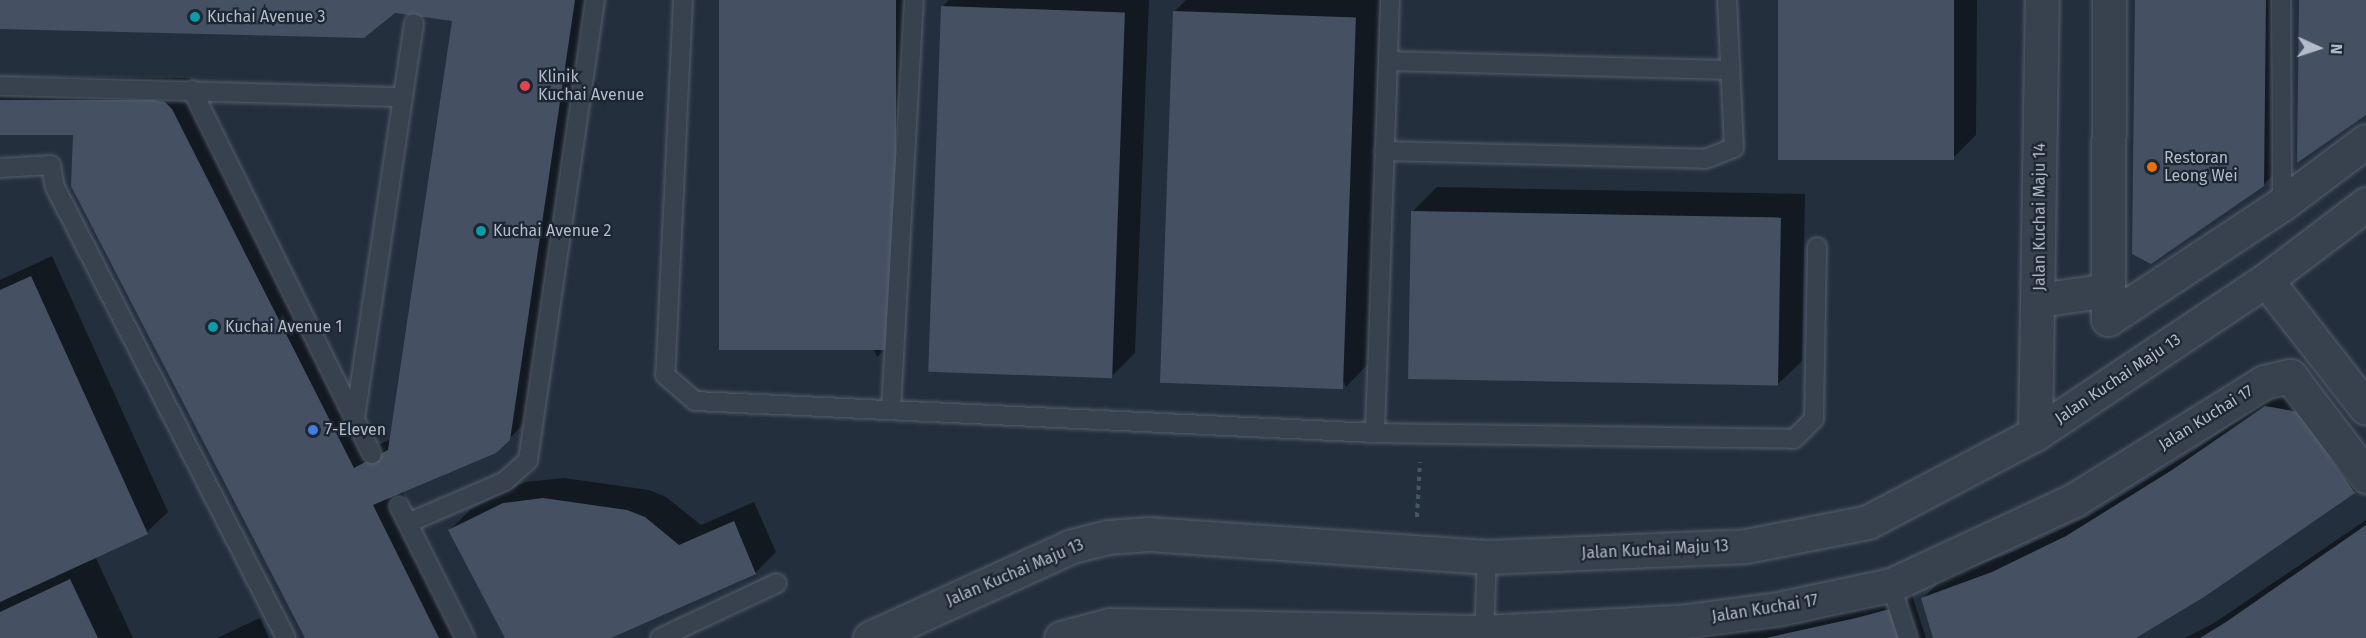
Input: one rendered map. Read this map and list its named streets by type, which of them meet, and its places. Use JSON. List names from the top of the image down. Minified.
{"streets":{"street":["Jalan Kuchai Maju 14","Jalan Kuchai Maju 13","Jalan Kuchai 17"]},"crossings":[["Jalan Kuchai Maju 14","Jalan Kuchai Maju 13"]],"places":["Kuchai Avenue 3","Klinik Kuchai Avenue","Restoran Leong Wei","Kuchai Avenue 2","Kuchai Avenue 1","7-Eleven"],"north":"right"}
